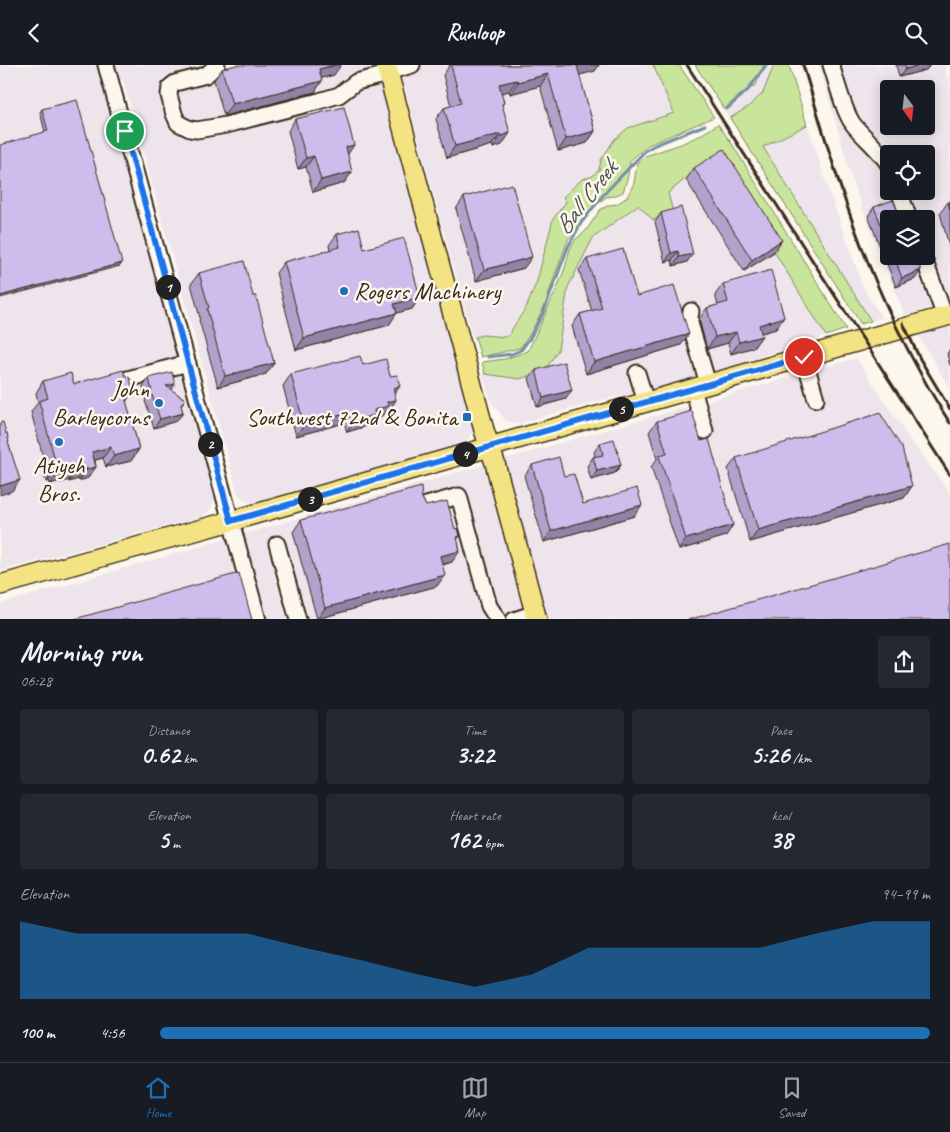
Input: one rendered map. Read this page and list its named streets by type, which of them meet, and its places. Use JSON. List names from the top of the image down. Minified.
{"water":["Ball Creek"],"places":{"other":["Rogers Machinery","John Barleycorns","Atiyeh Bros."],"transit":["Southwest 72nd & Bonita"]},"north":"bottom","page":{"header":"Runloop","pins":["1","5","2","4","3"],"heading":["Morning run","06:28"],"stats":[["Distance","0.62 km"],["Time","3:22"],["Pace","5:26 /km"],["Elevation","5 m"],["Heart rate","162 bpm"],["kcal","38"]],"chart":["Elevation","94–99 m"],"list":[{"name":"100 m","note":"4:56"}],"tabs":["Home","Map","Saved"]}}
